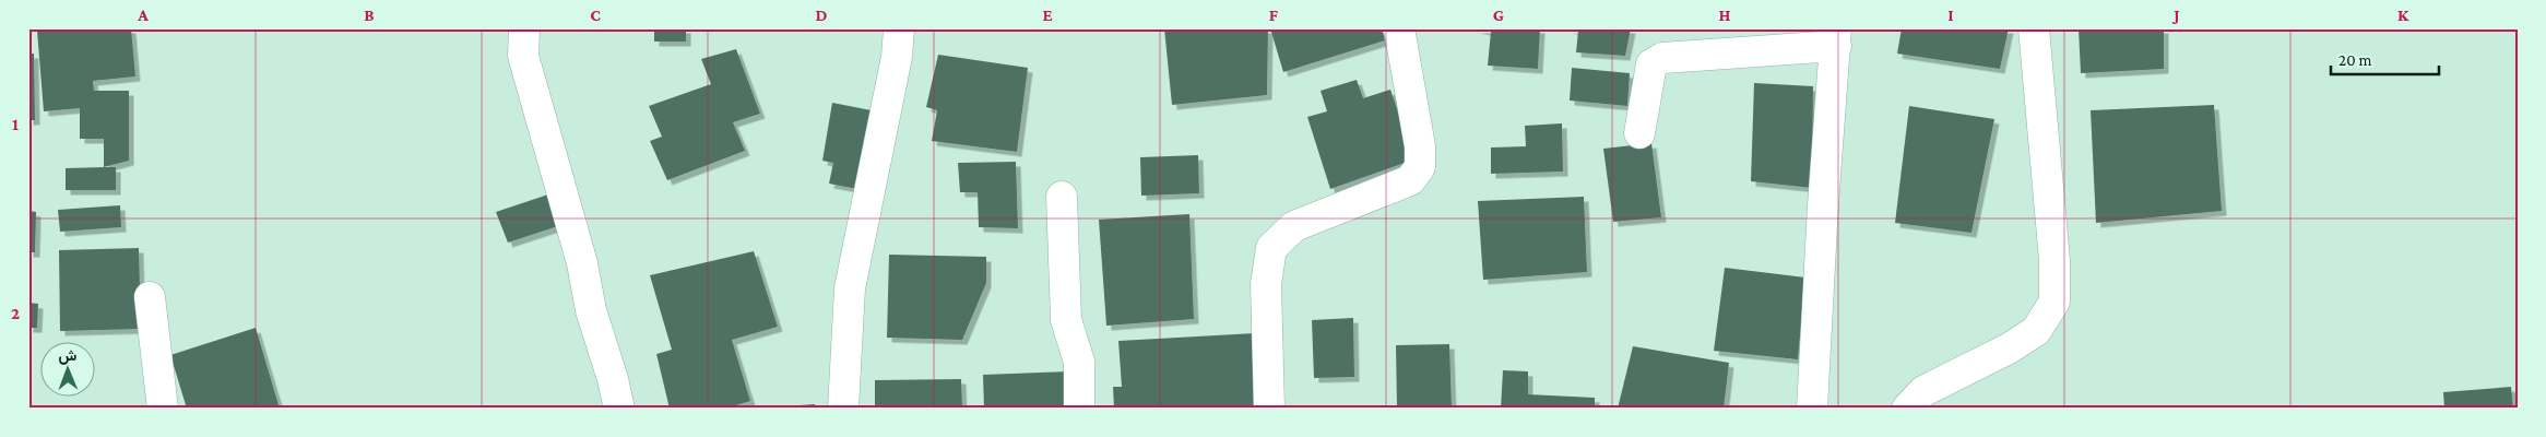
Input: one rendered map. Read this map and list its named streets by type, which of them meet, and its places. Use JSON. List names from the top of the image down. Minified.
{"scale_bar":"20 m","north":"top","grid":{"columns":["A","B","C","D","E","F","G","H","I","J","K"],"rows":["1","2"]}}
